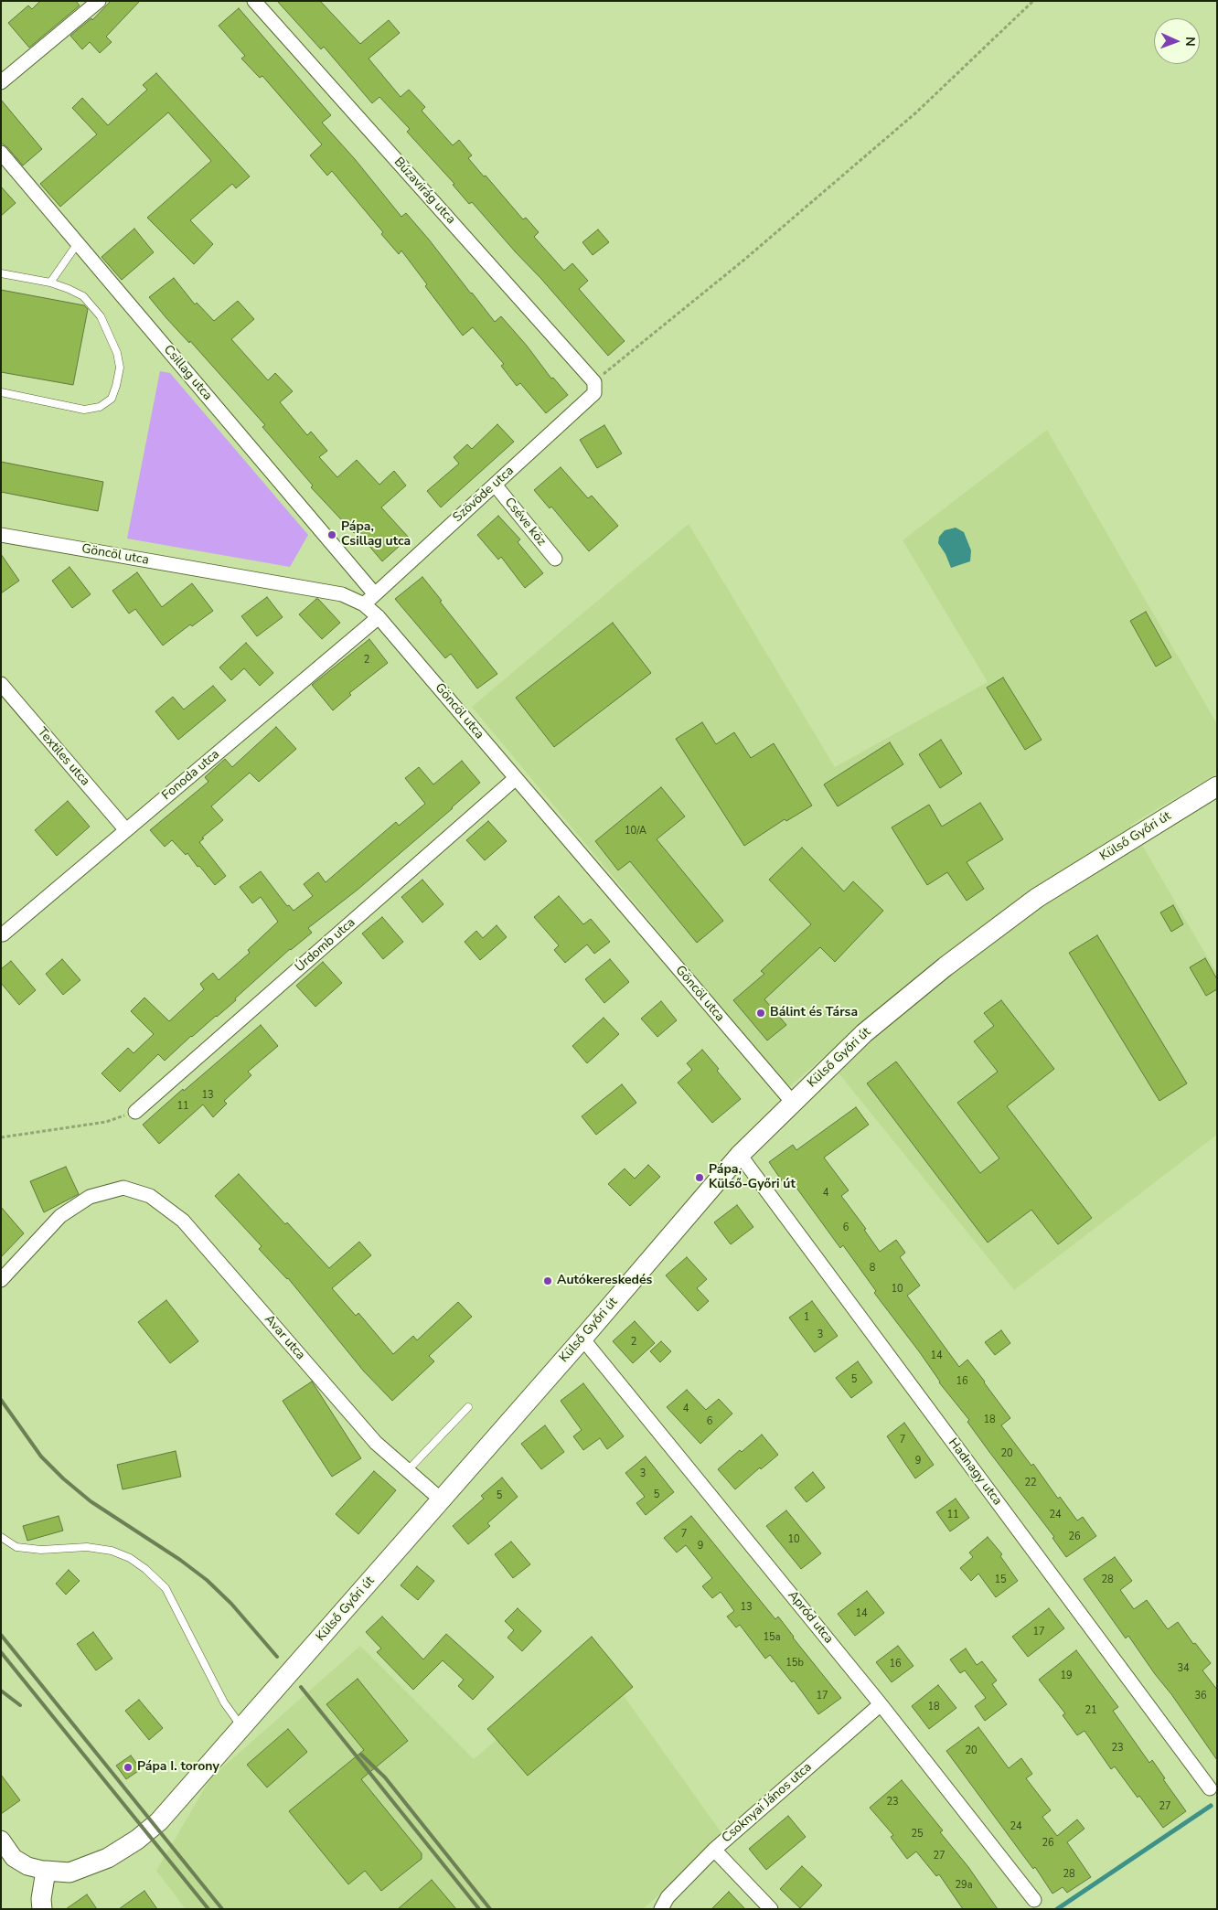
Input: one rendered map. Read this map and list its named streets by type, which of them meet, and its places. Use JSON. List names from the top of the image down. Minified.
{"streets":{"main road":["Külső Győri út"],"street":["Búzavirág utca","Csillag utca","Szövöde utca","Cséve köz","Göncöl utca","Textiles utca","Fonoda utca","Úrdomb utca","Avar utca","Hadnagy utca","Apród utca","Csoknyai János utca"]},"crossings":[["Búzavirág utca","Szövöde utca"],["Csillag utca","Szövöde utca"],["Szövöde utca","Cséve köz"],["Szövöde utca","Göncöl utca"],["Göncöl utca","Fonoda utca"],["Göncöl utca","Külső Győri út"],["Göncöl utca","Úrdomb utca"],["Textiles utca","Fonoda utca"],["Külső Győri út","Avar utca"],["Külső Győri út","Hadnagy utca"],["Külső Győri út","Apród utca"],["Apród utca","Csoknyai János utca"]],"places":["Pápa, Csillag utca","Bálint és Társa","Pápa, Külső-Győri út","Autókereskedés","Pápa I. torony"],"house_numbers":["2","10/A","13","11","4","6","8","10","1","3","2","14","5","16","4","18","6","7","20","9","3","22","5","5","11","24","7","26","10","9","15","28","13","14","17","15a","15b","16","34","19","17","36","18","21","23","20","23","27","24","25","26","27","28","29a"],"north":"right"}
